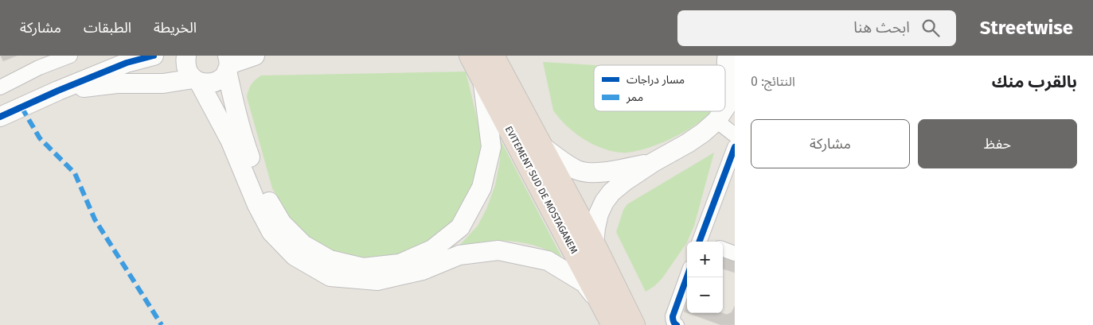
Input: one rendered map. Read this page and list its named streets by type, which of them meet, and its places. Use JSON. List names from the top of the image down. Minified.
{"streets":{"highway":["EVITEMENT SUD DE MOSTAGANEM"]},"legend":["مسار دراجات","ممر"],"page":{"header":"Streetwise","search":"ابحث هنا","nav":["الخريطة","الطبقات","مشاركة"],"heading":["بالقرب منك","النتائج: 0"],"buttons":["حفظ","مشاركة"],"map_buttons":["+","−"]}}
